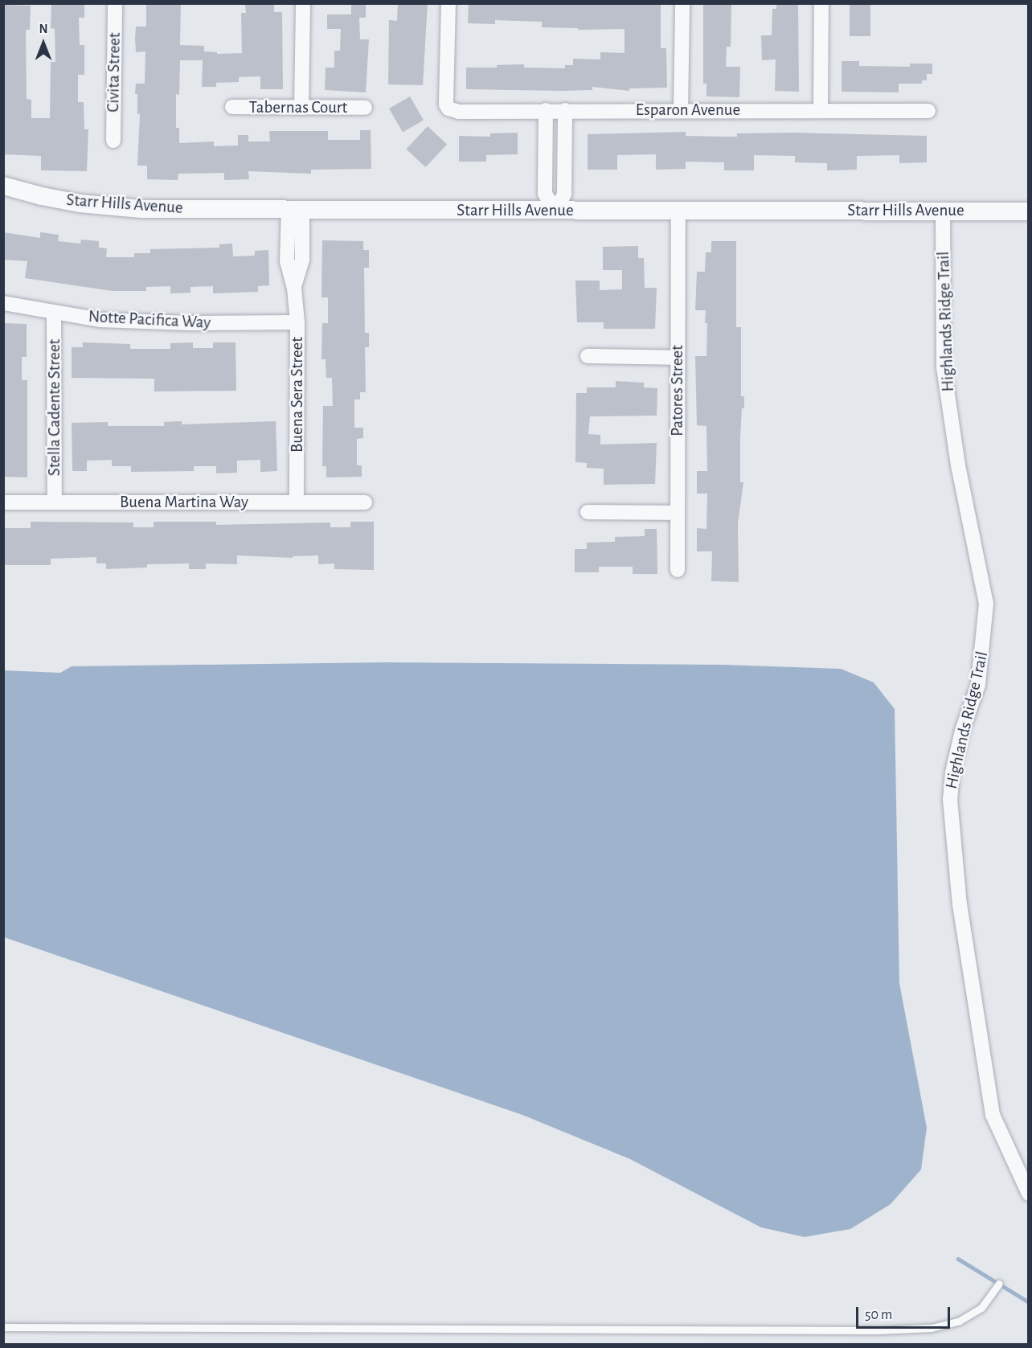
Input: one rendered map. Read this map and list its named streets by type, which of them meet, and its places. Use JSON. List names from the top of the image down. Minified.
{"streets":{"street":["Civita Street","Tabernas Court","Esparon Avenue","Starr Hills Avenue","Notte Pacifica Way","Highlands Ridge Trail","Patores Street","Buena Sera Street","Stella Cadente Street","Buena Martina Way"]},"crossings":[["Starr Hills Avenue","Highlands Ridge Trail"],["Starr Hills Avenue","Patores Street"],["Starr Hills Avenue","Buena Sera Street"],["Notte Pacifica Way","Buena Sera Street"],["Notte Pacifica Way","Stella Cadente Street"],["Buena Sera Street","Buena Martina Way"],["Stella Cadente Street","Buena Martina Way"]],"scale_bar":"50 m","north":"top"}
